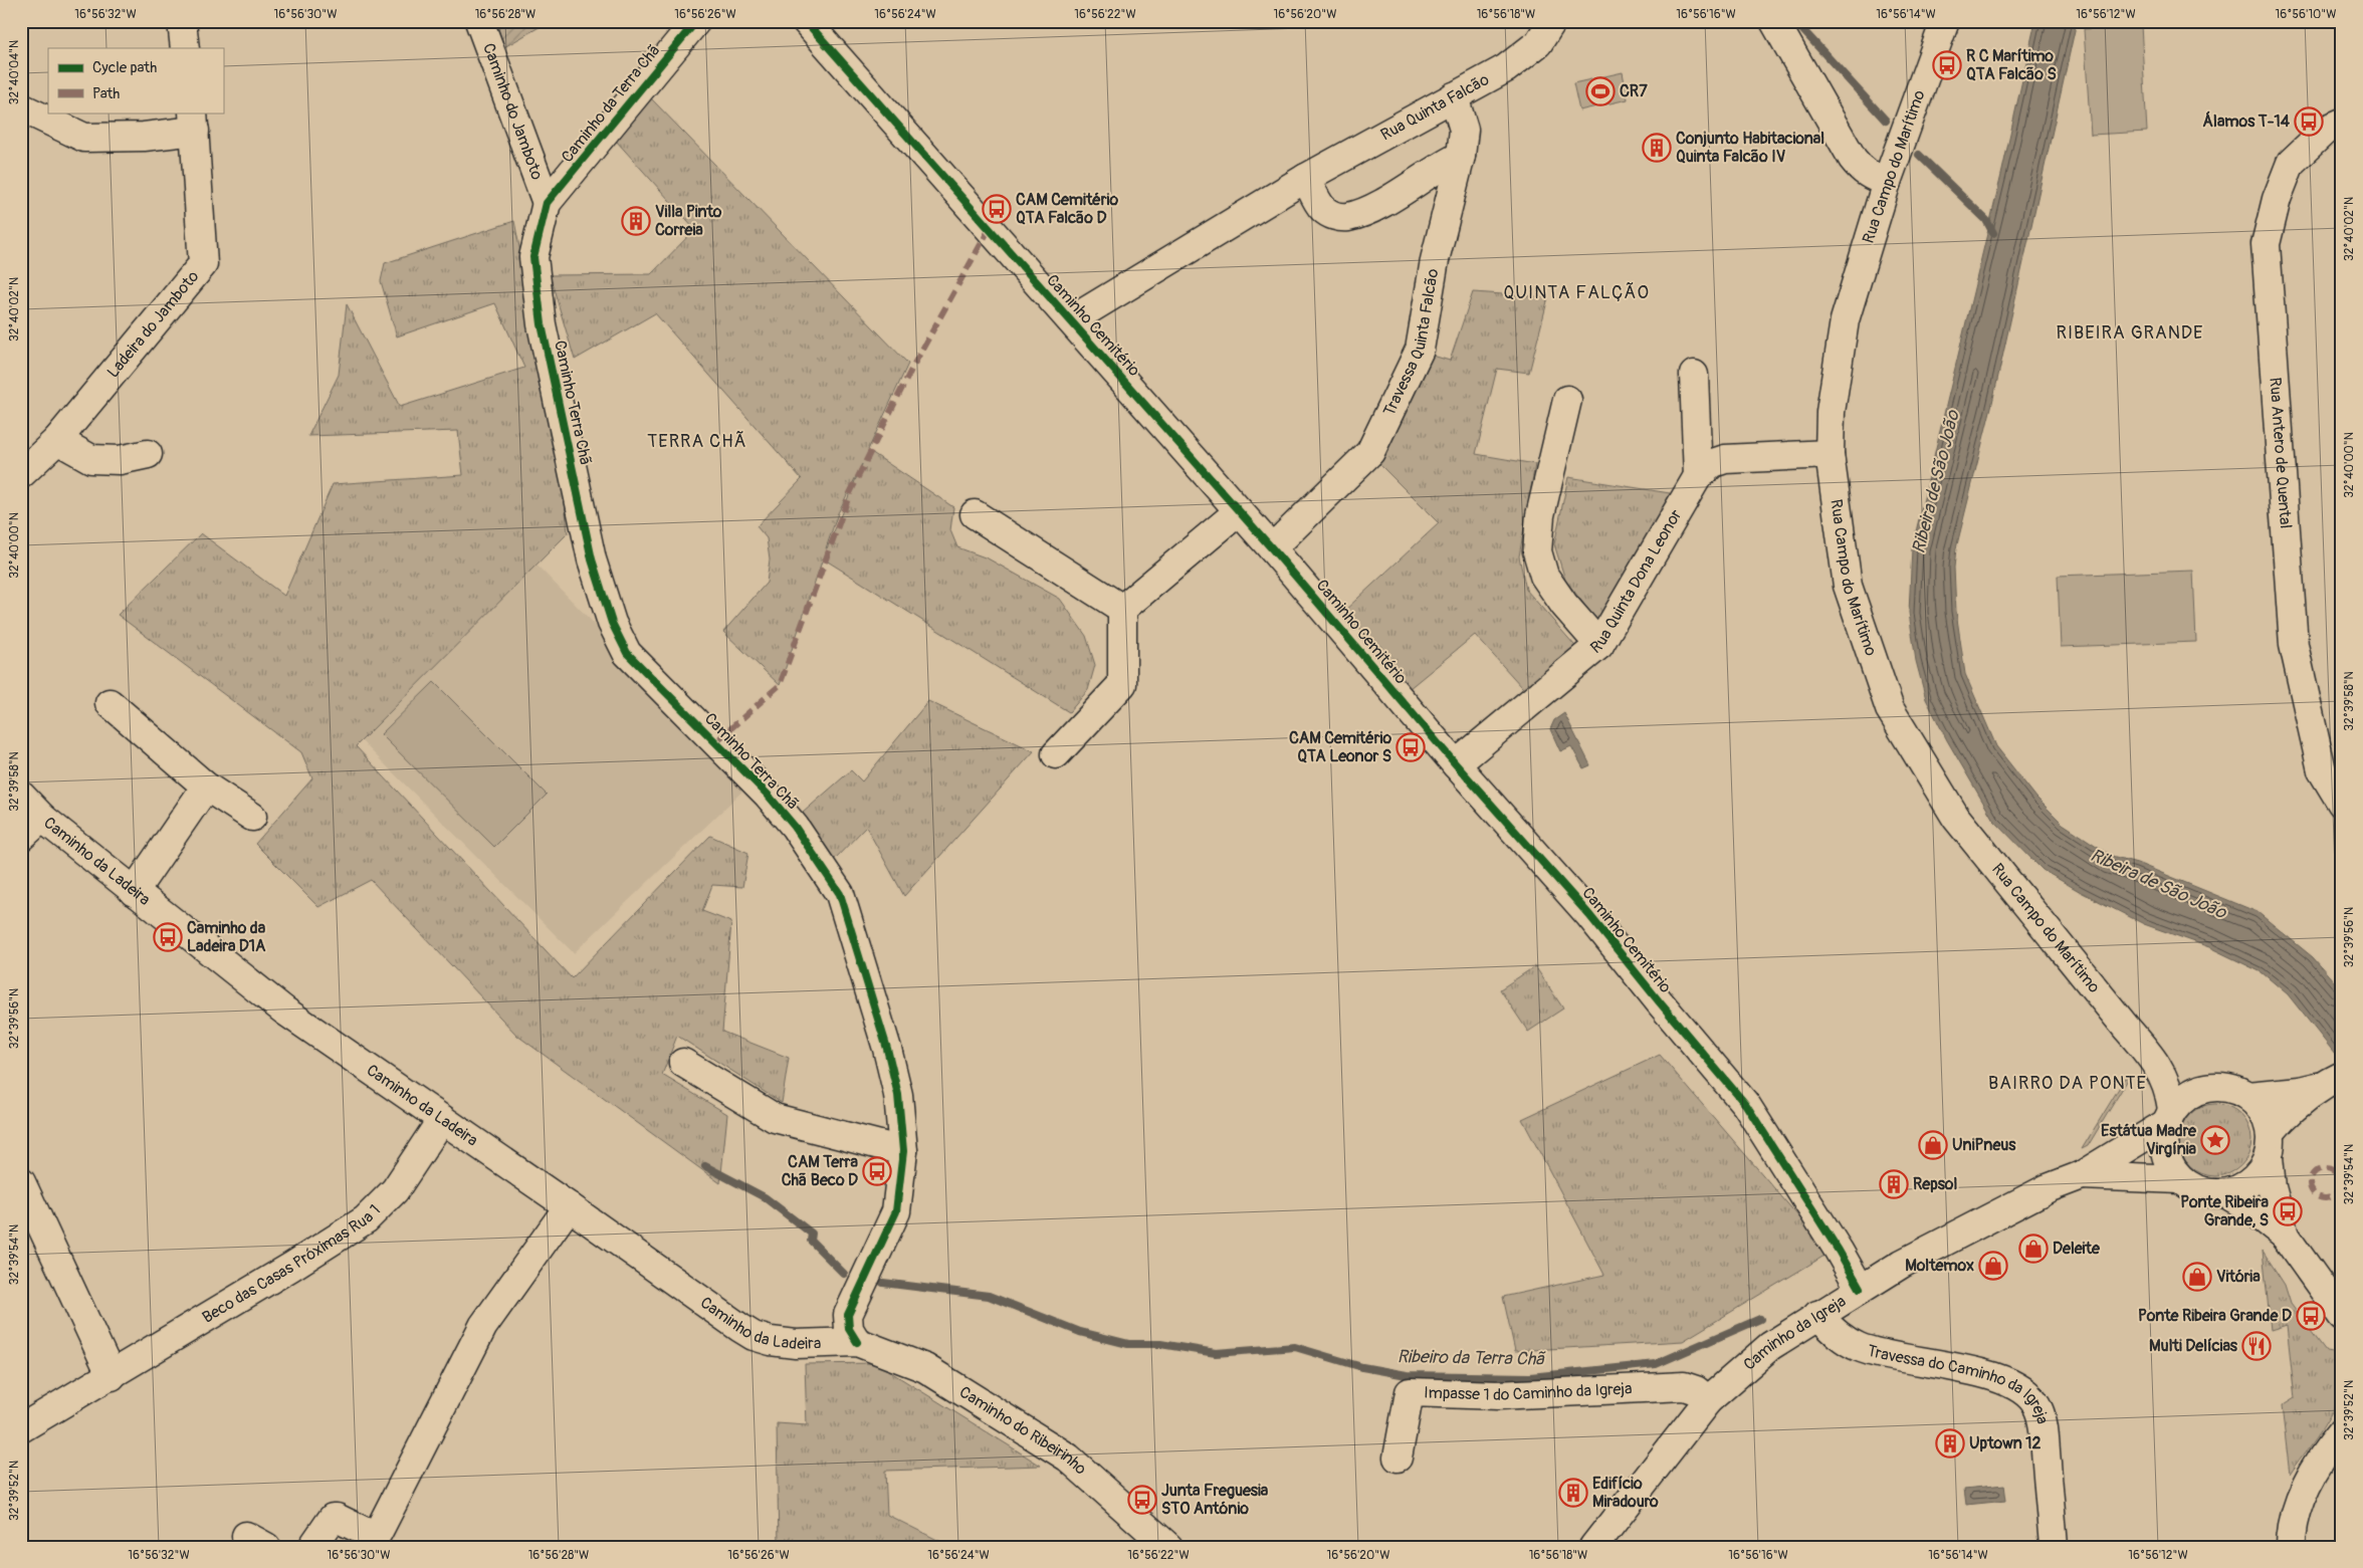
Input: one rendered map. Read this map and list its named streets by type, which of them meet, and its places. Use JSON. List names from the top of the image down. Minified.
{"streets":{"street":["Caminho da Terra Chã","Rua Quinta Falcão","Caminho do Jamboto","Rua Campo do Marítimo","Ladeira do Jamboto","Caminho Cemitério","Travessa Quinta Falcão","Caminho Terra Chã","Rua Antero de Quental","Rua Quinta Dona Leonor","Caminho da Ladeira","Beco das Casas Próximas Rua 1","Caminho da Igreja","Impasse 1 do Caminho da Igreja","Travessa do Caminho da Igreja","Caminho do Ribeirinho"]},"crossings":[["Caminho da Terra Chã","Caminho do Jamboto"],["Caminho da Terra Chã","Caminho Terra Chã"],["Rua Quinta Falcão","Caminho Cemitério"],["Rua Quinta Falcão","Travessa Quinta Falcão"],["Caminho do Jamboto","Caminho Terra Chã"],["Rua Campo do Marítimo","Rua Quinta Dona Leonor"],["Rua Campo do Marítimo","Caminho da Igreja"],["Caminho Cemitério","Travessa Quinta Falcão"],["Caminho Cemitério","Rua Quinta Dona Leonor"],["Caminho Cemitério","Caminho da Igreja"],["Caminho Terra Chã","Caminho da Ladeira"],["Caminho Terra Chã","Caminho do Ribeirinho"],["Caminho da Ladeira","Beco das Casas Próximas Rua 1"],["Caminho da Ladeira","Caminho do Ribeirinho"],["Caminho da Igreja","Impasse 1 do Caminho da Igreja"],["Caminho da Igreja","Travessa do Caminho da Igreja"]],"districts":["QUINTA FALÇÃO","RIBEIRA GRANDE","TERRA CHÃ","BAIRRO DA PONTE"],"water":["Ribeira de São João","Ribeiro da Terra Chã"],"places":{"bus stop":["R C Marítimo QTA Falcão S","Álamos T-14","CAM Cemitério QTA Falcão D","CAM Cemitério QTA Leonor S","Caminho da Ladeira D1A","CAM Terra Chã Beco D","Ponte Ribeira Grande, S","Ponte Ribeira Grande D","Junta Freguesia STO António"],"sports":["CR7"],"building":["Conjunto Habitacional Quinta Falcão IV","Villa Pinto Correia","Repsol","Uptown 12","Edifício Miradouro"],"place":["Estátua Madre Virgínia"],"shop":["UniPneus","Deleite","Moltemox","Vitória"],"restaurant":["Multi Delícias"]},"legend":["Cycle path","Path"],"coordinates":["16°56'32\"W","16°56'30\"W","16°56'28\"W","16°56'26\"W","16°56'24\"W","16°56'22\"W","16°56'20\"W","16°56'18\"W","16°56'16\"W","16°56'14\"W","16°56'12\"W","16°56'10\"W","32°40'04\"N","32°40'02\"N","32°40'00\"N","32°39'58\"N","32°39'56\"N","32°39'54\"N","32°39'52\"N"]}
